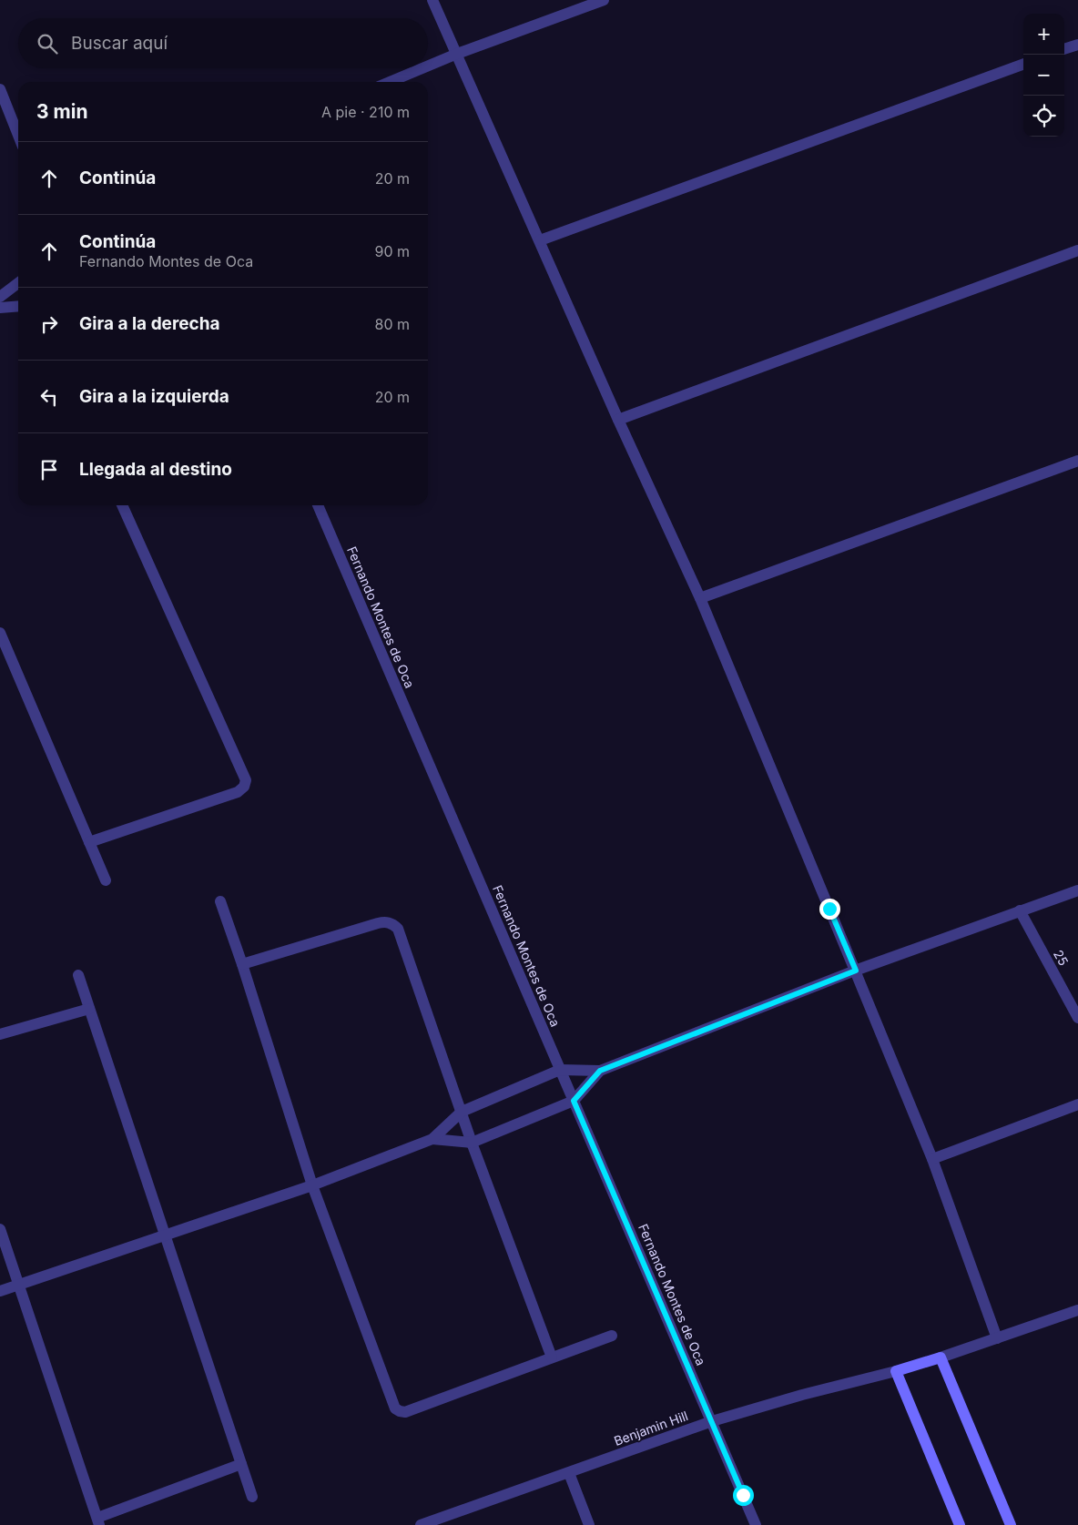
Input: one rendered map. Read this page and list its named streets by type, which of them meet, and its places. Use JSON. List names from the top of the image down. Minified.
{"streets":{"street":["Fernando Montes de Oca","25","Benjamin Hill"]},"crossings":[["Fernando Montes de Oca","Benjamin Hill"]],"page":{"map_buttons":["+","−"],"search":"Buscar aquí","heading":["3 min","A pie · 210 m"],"list":[["Continúa","20 m"],["Continúa","Fernando Montes de Oca","90 m"],["Gira a la derecha","80 m"],["Gira a la izquierda","20 m"],"Llegada al destino"]}}
